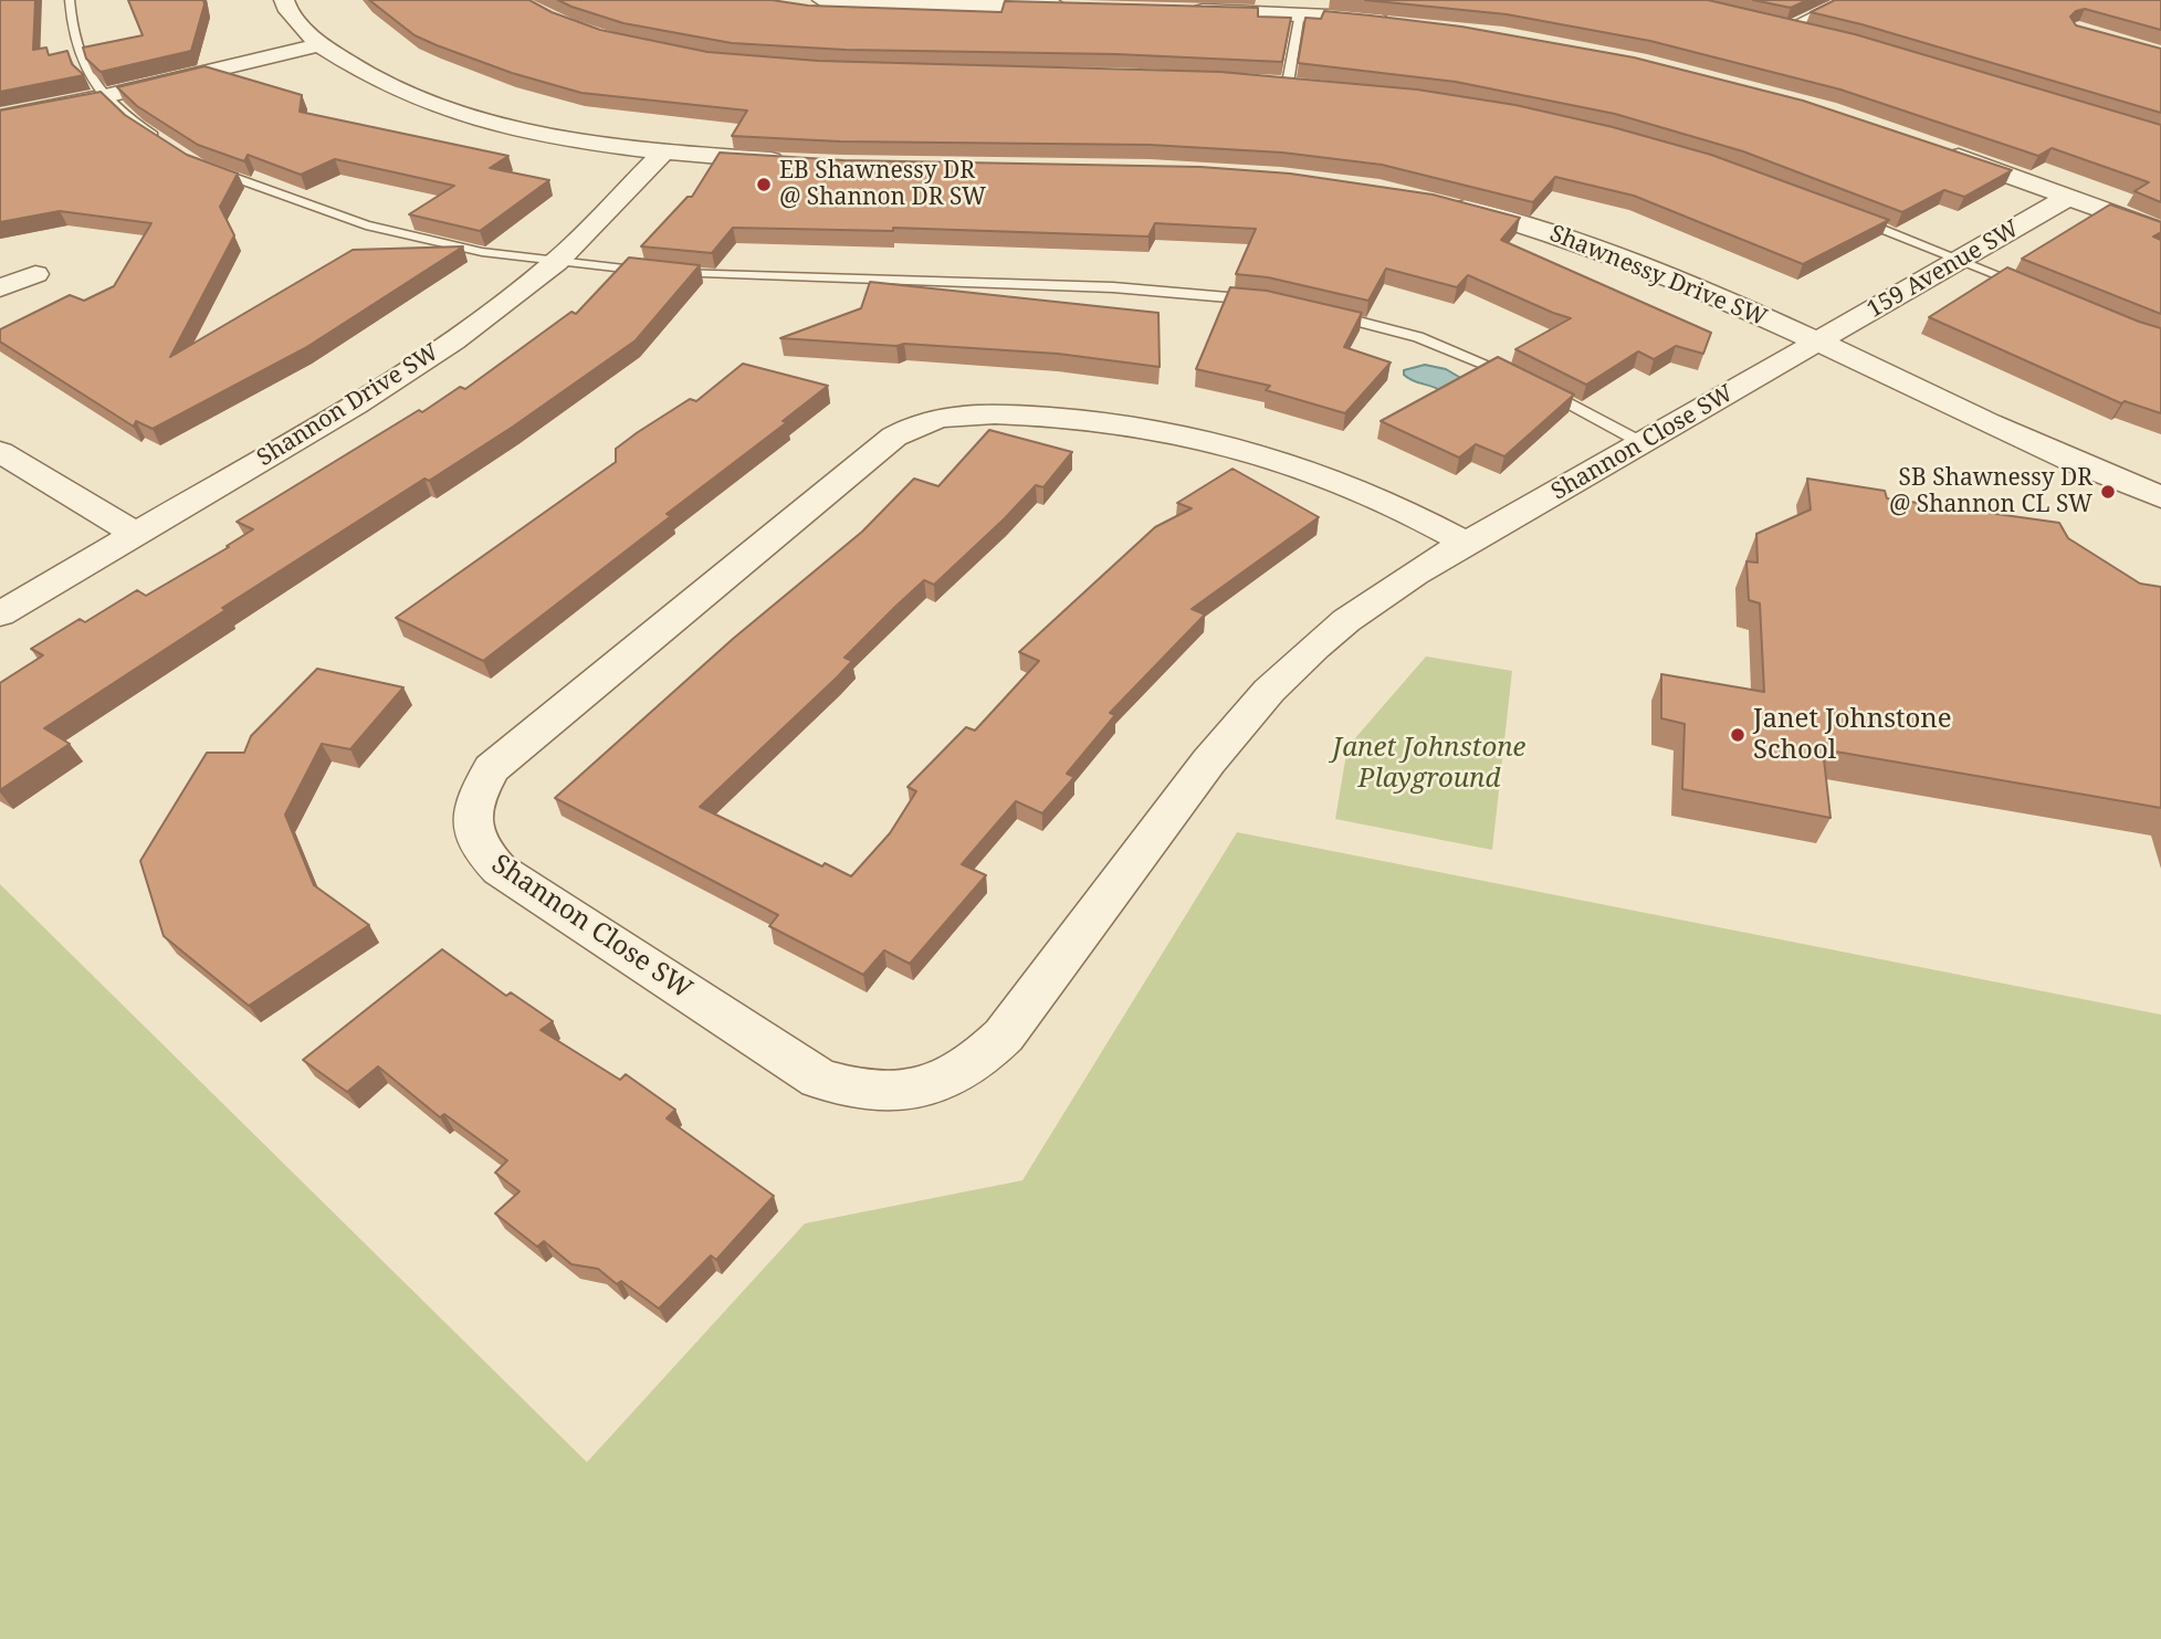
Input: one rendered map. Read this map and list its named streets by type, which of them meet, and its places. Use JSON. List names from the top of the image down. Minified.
{"streets":{"street":["159 Avenue SW","Shawnessy Drive SW","Shannon Drive SW","Shannon Close SW"]},"crossings":[["159 Avenue SW","Shawnessy Drive SW"],["159 Avenue SW","Shannon Close SW"],["Shawnessy Drive SW","Shannon Close SW"]],"parks":["Janet Johnstone Playground"],"places":["EB Shawnessy DR @ Shannon DR SW","SB Shawnessy DR @ Shannon CL SW","Janet Johnstone School"]}
